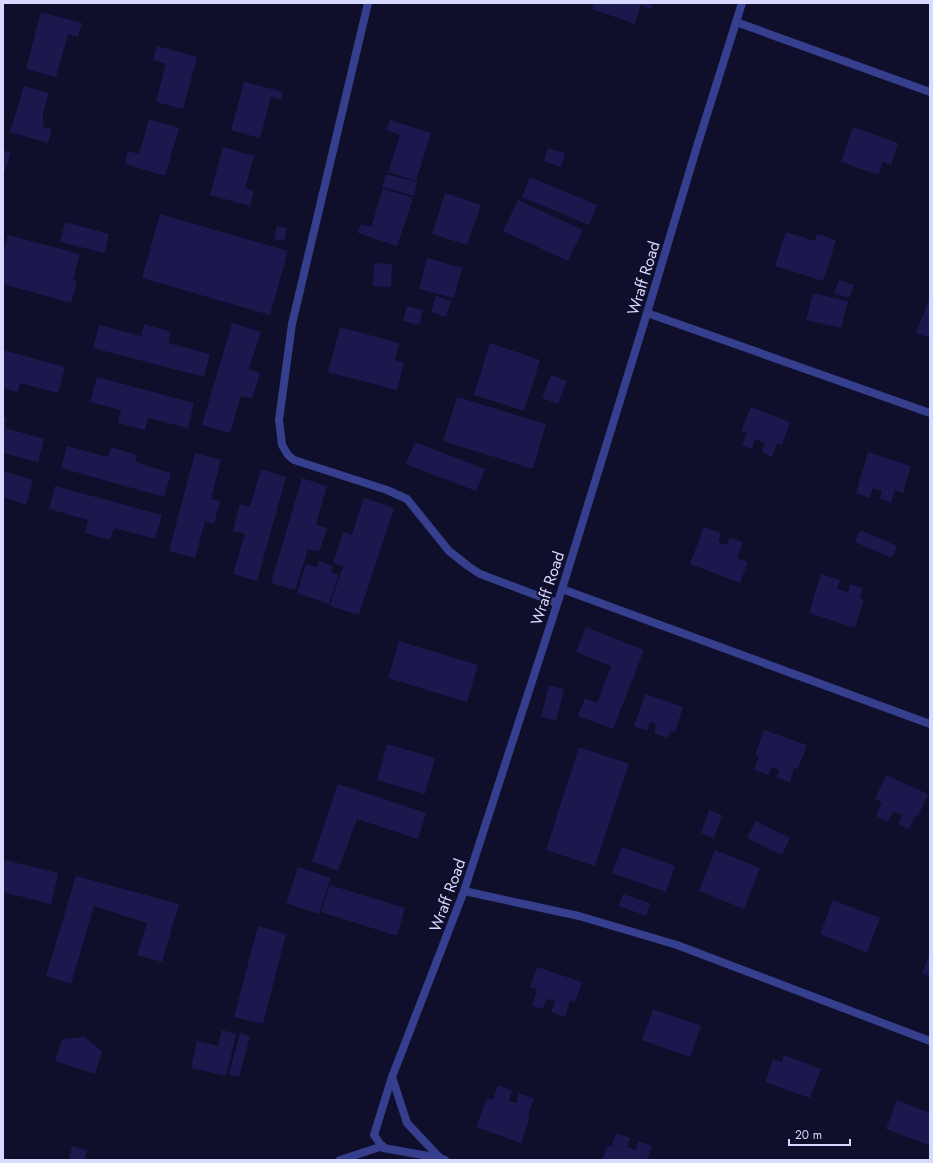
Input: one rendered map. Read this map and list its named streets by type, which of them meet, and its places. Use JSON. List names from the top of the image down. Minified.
{"streets":{"street":["Wraff Road"]},"scale_bar":"20 m"}
